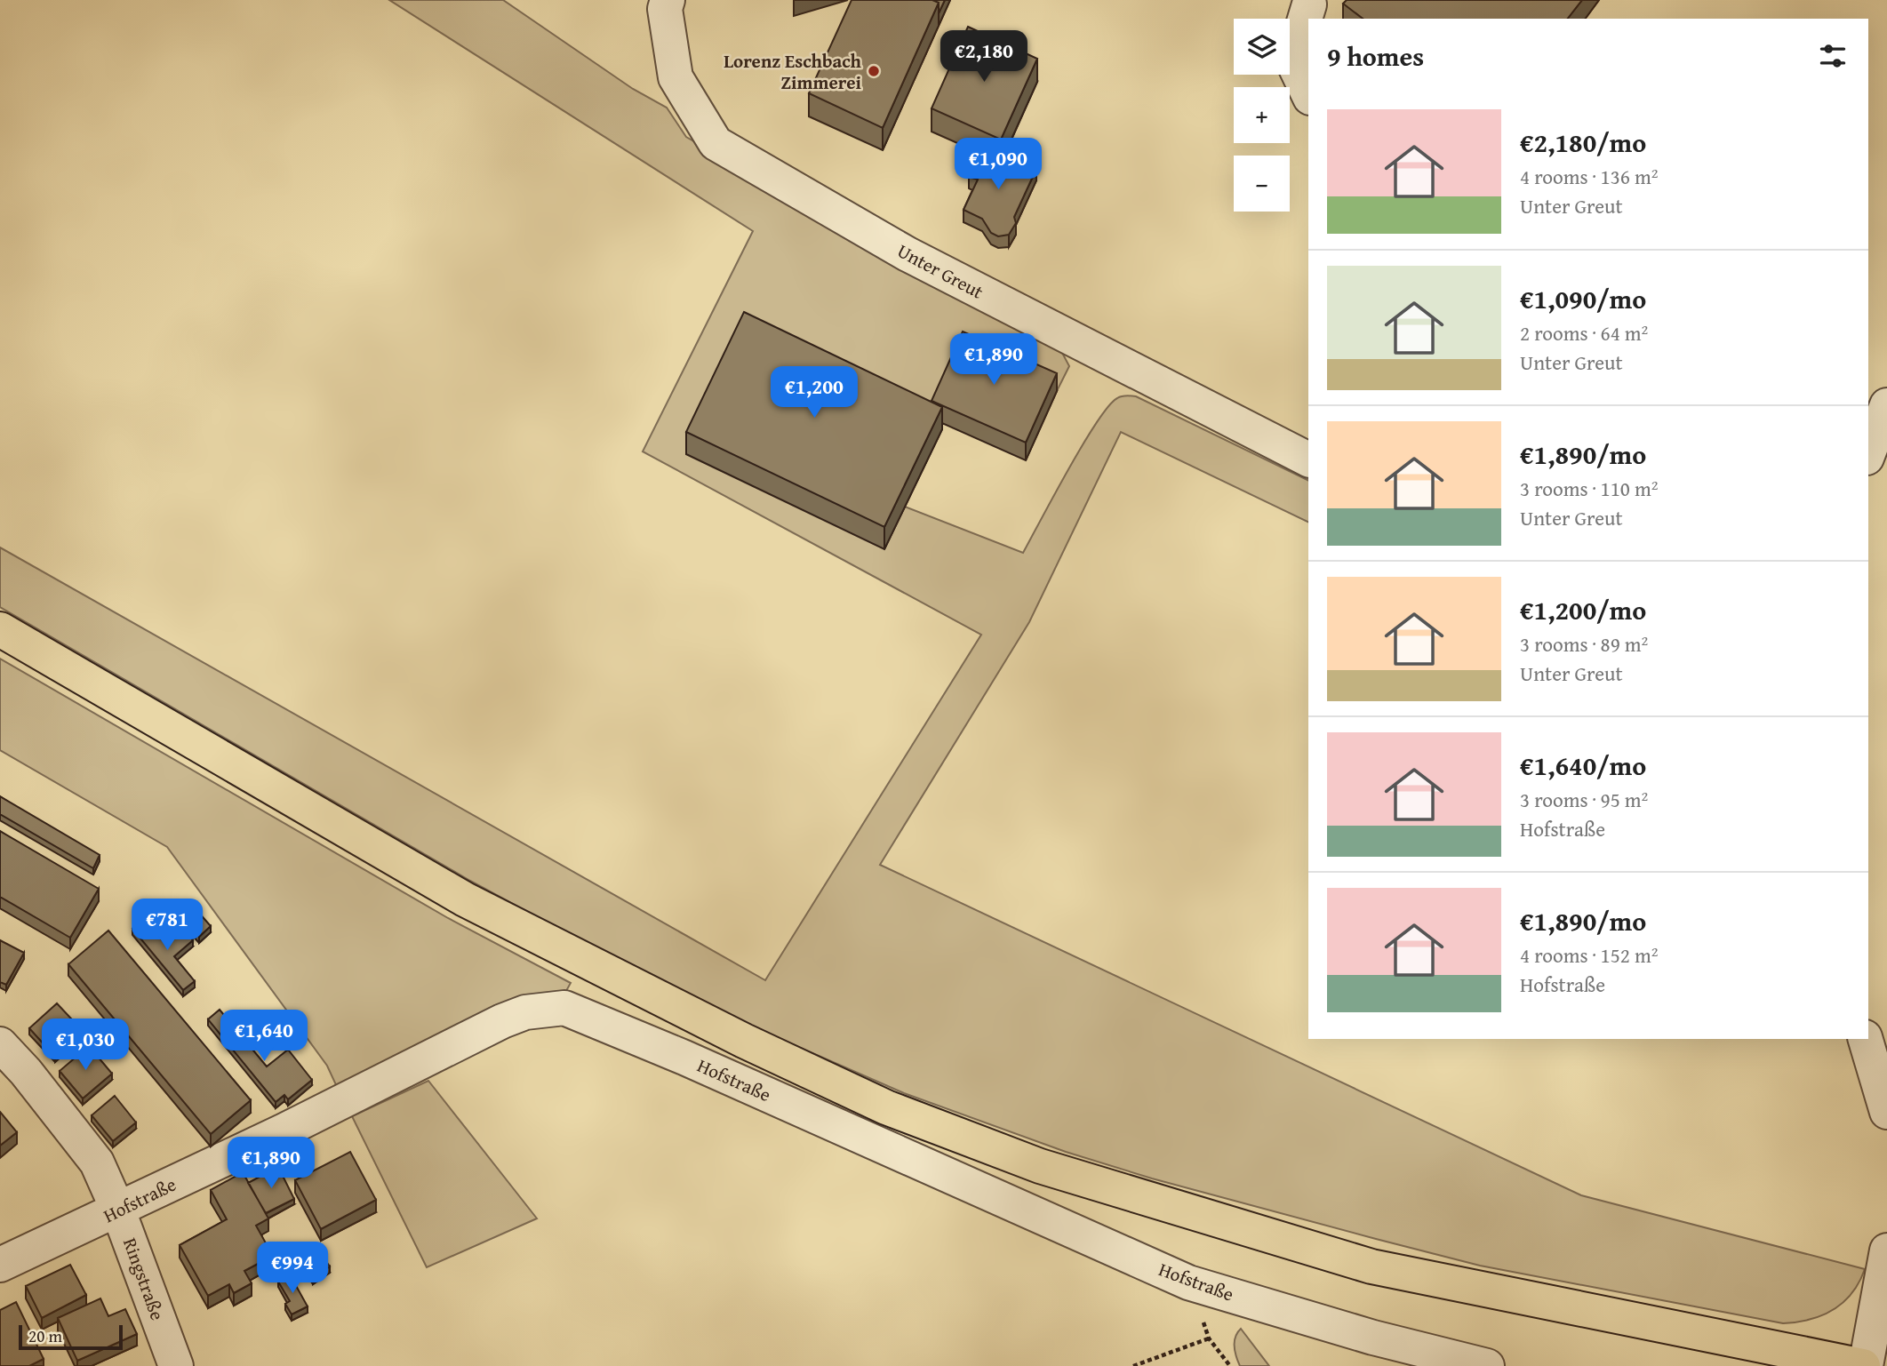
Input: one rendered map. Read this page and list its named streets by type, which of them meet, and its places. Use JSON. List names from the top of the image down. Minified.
{"streets":{"street":["Unter Greut","Hofstraße","Ringstraße"]},"crossings":[["Hofstraße","Ringstraße"]],"places":["Lorenz Eschbach Zimmerei"],"scale_bar":"20 m","page":{"map_buttons":["+","−"],"heading":"9 homes","price":["€2,180","€1,090","€1,890","€1,200","€781","€1,640","€1,030","€1,890","€994"],"list":[{"name":"€2,180/mo","note":"4 rooms · 136 m² · Unter Greut"},{"name":"€1,090/mo","note":"2 rooms · 64 m² · Unter Greut"},{"name":"€1,890/mo","note":"3 rooms · 110 m² · Unter Greut"},{"name":"€1,200/mo","note":"3 rooms · 89 m² · Unter Greut"},{"name":"€1,640/mo","note":"3 rooms · 95 m² · Hofstraße"},{"name":"€1,890/mo","note":"4 rooms · 152 m² · Hofstraße"}],"scale":"20 m"}}
